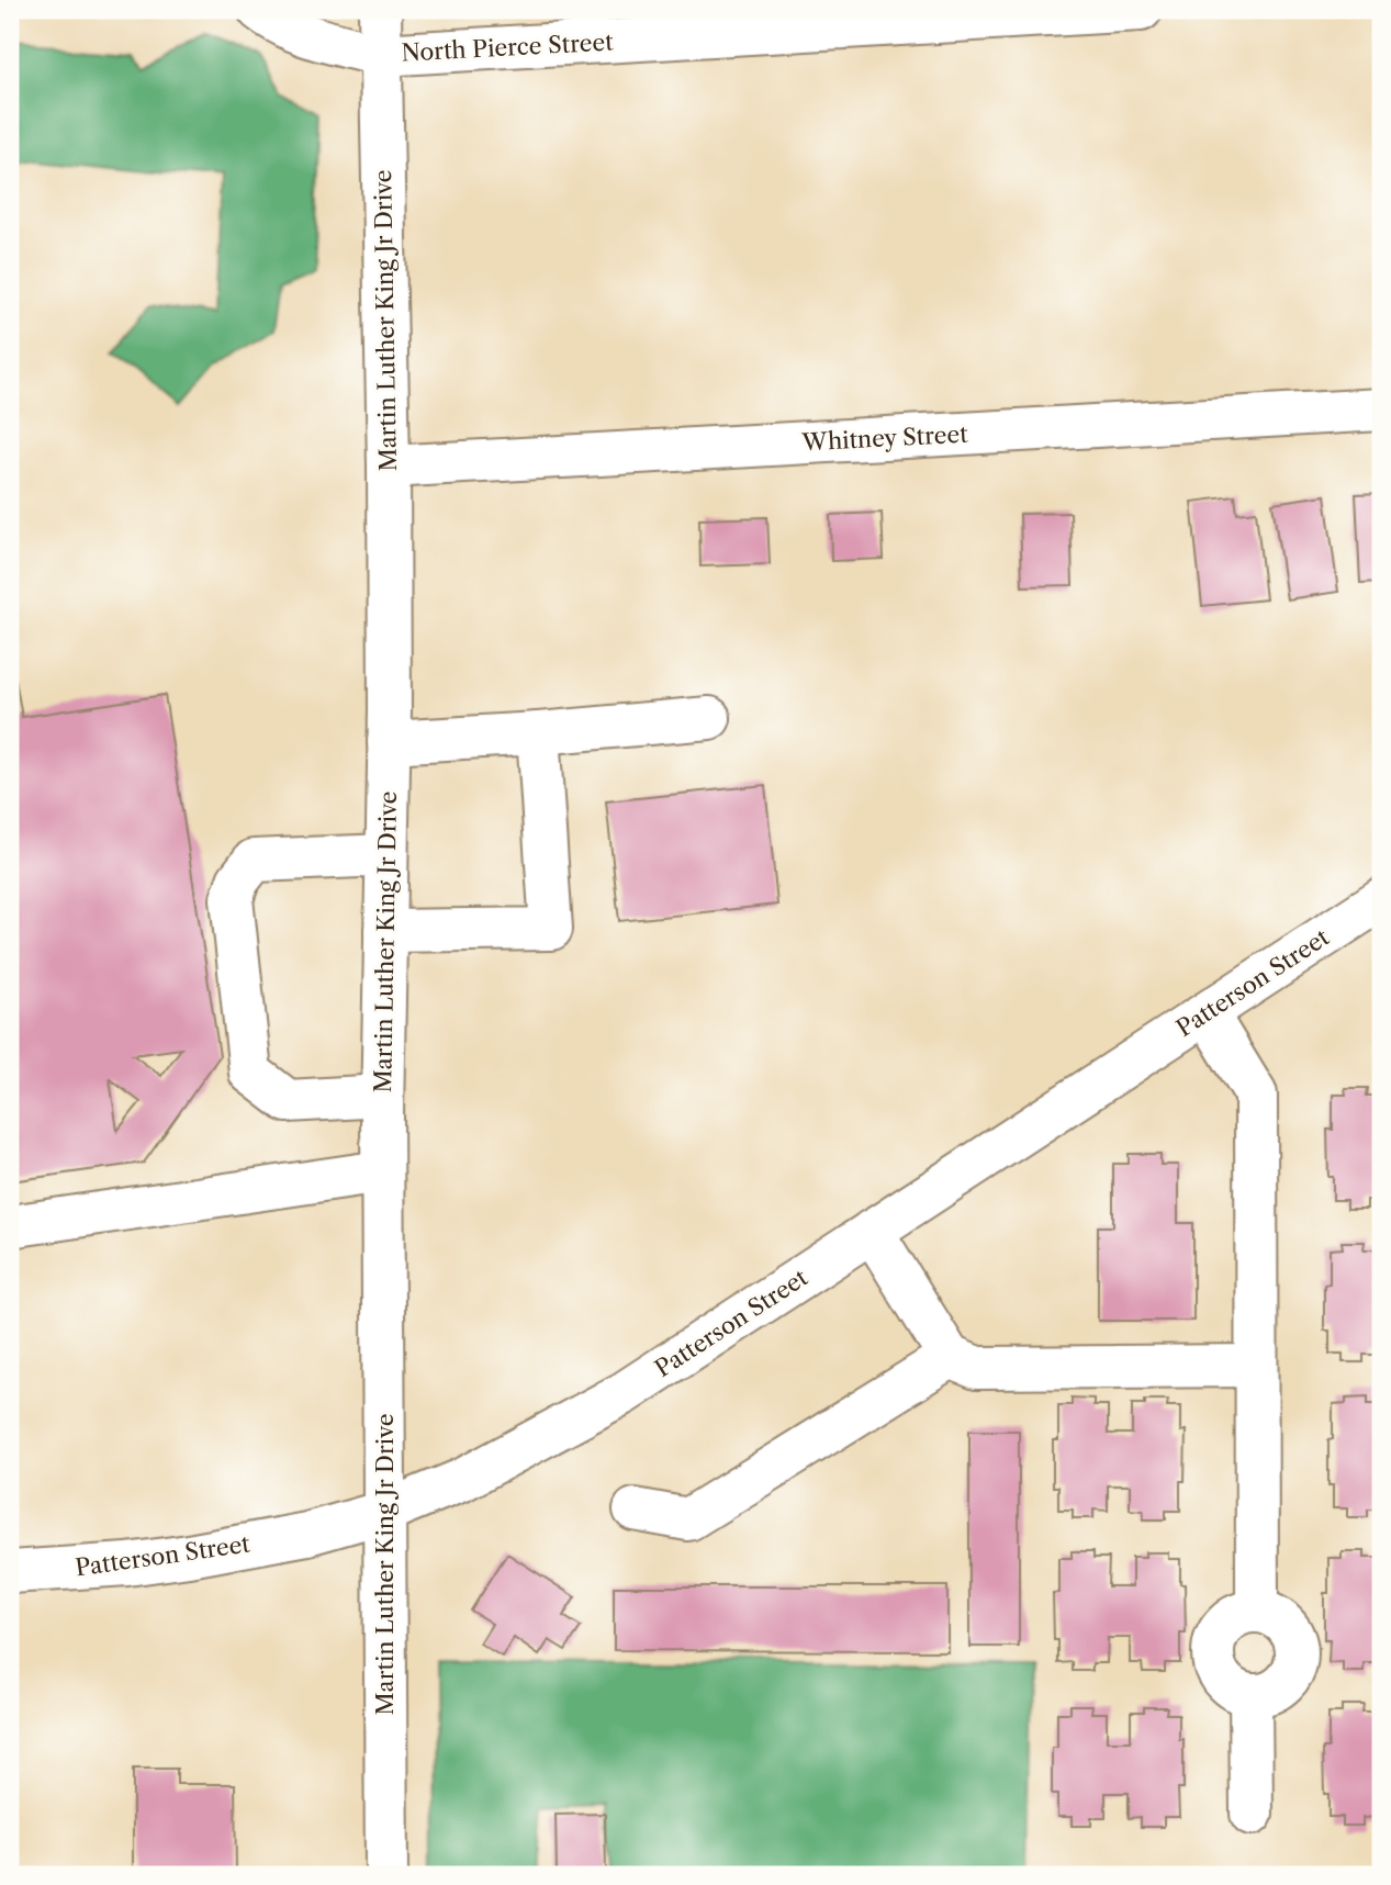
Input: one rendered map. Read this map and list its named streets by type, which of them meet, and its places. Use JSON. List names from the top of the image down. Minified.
{"streets":{"street":["North Pierce Street","Martin Luther King Jr Drive","Whitney Street","Patterson Street"]},"crossings":[["North Pierce Street","Martin Luther King Jr Drive"],["Martin Luther King Jr Drive","Whitney Street"],["Martin Luther King Jr Drive","Patterson Street"]]}
